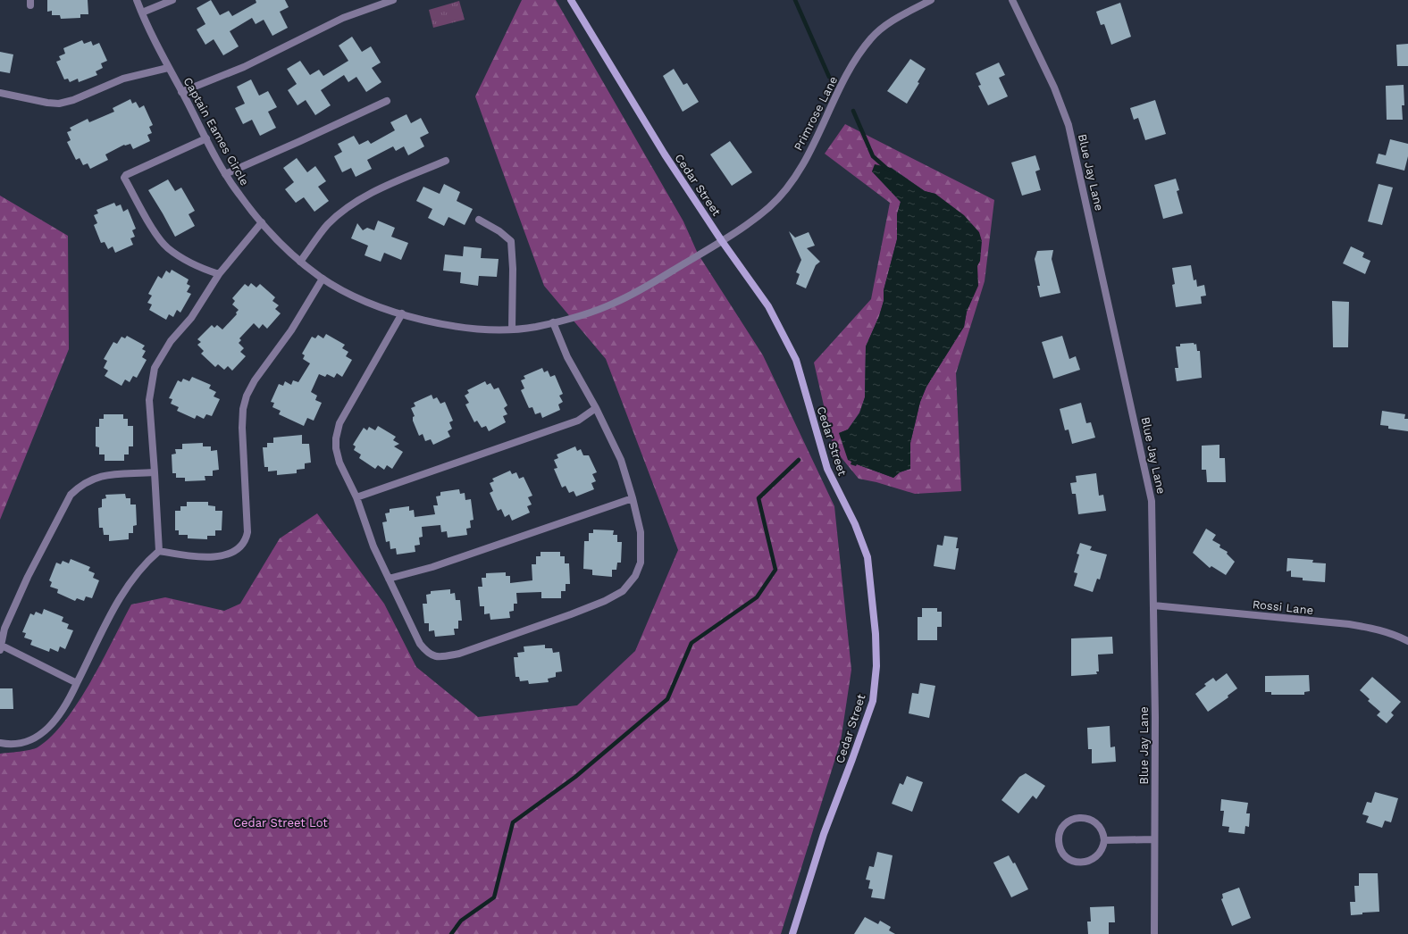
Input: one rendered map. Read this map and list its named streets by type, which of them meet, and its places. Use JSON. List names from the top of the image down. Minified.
{"streets":{"street":["Primrose Lane","Captain Eames Circle","Blue Jay Lane","Cedar Street","Rossi Lane"]},"crossings":[["Primrose Lane","Captain Eames Circle"],["Primrose Lane","Cedar Street"],["Captain Eames Circle","Cedar Street"],["Blue Jay Lane","Rossi Lane"]],"parks":["Cedar Street Lot"]}
